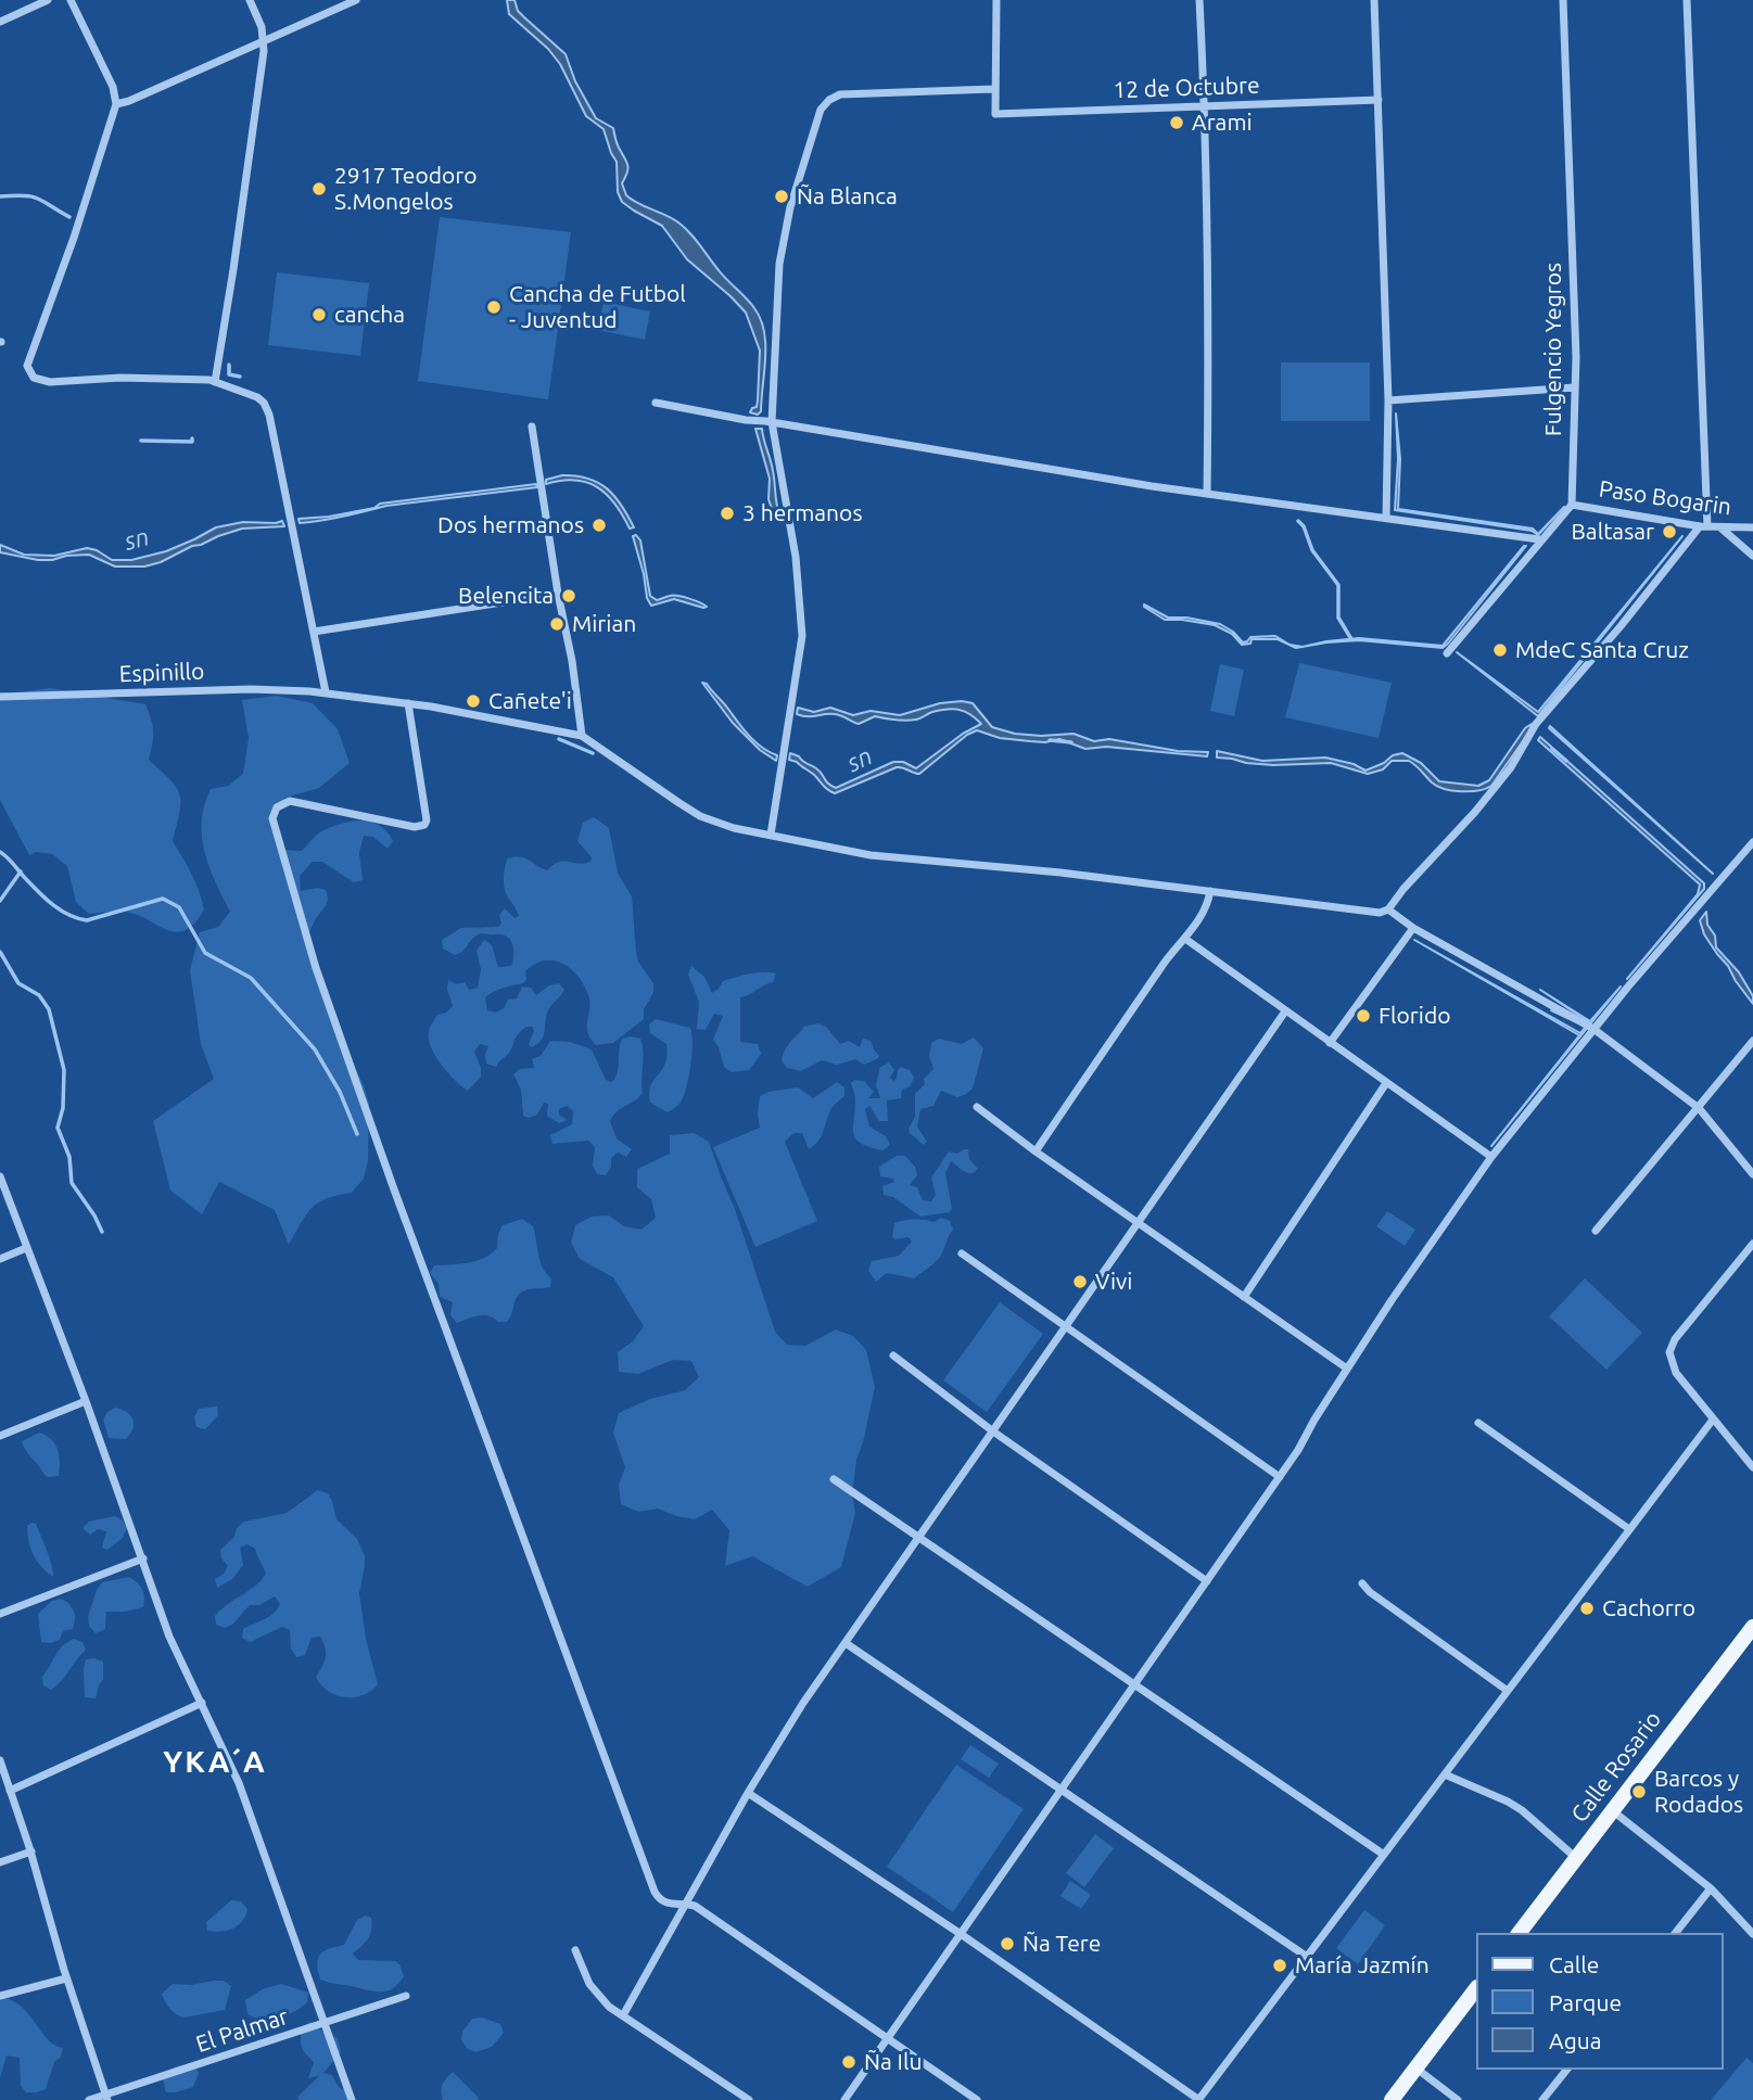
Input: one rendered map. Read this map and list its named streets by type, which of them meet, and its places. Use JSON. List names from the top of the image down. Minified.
{"streets":{"main road":["Calle Rosario"],"street":["12 de Octubre","Fulgencio Yegros","Paso Bogarin","Espinillo","El Palmar"]},"crossings":[["Fulgencio Yegros","Paso Bogarin"]],"districts":["YKA´A"],"water":["sn"],"places":["Arami","2917 Teodoro S.Mongelos","Ña Blanca","Cancha de Futbol - Juventud","cancha","3 hermanos","Dos hermanos","Baltasar","Belencita","Mirian","MdeC Santa Cruz","Cañete'i","Florido","Vivi","Cachorro","Barcos y Rodados","Ña Tere","María Jazmín","Ña Ilu"],"legend":["Calle","Parque","Agua"]}
